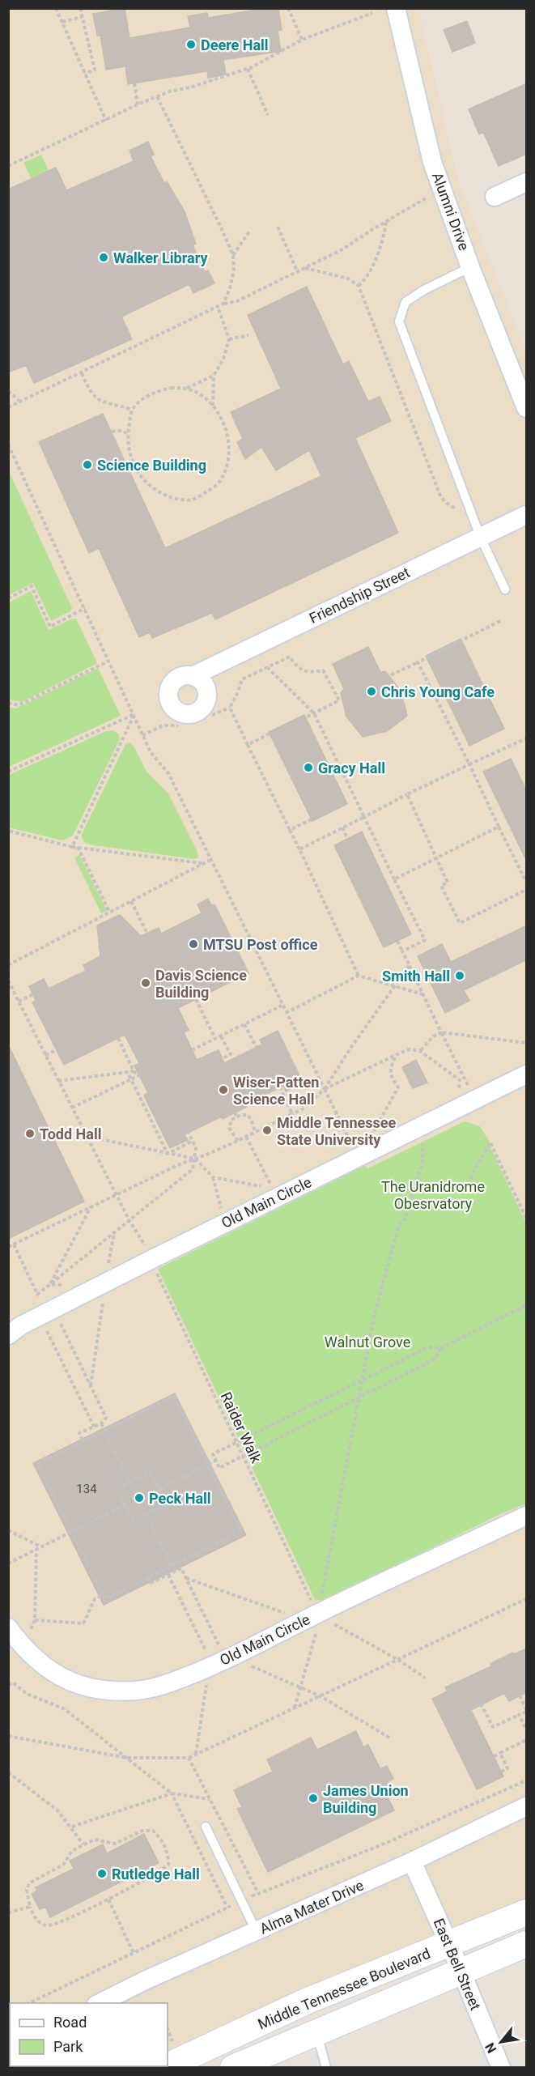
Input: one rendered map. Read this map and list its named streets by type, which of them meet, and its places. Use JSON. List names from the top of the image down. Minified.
{"streets":{"main road":["Middle Tennessee Boulevard"],"street":["Alumni Drive","Friendship Street","Old Main Circle","Alma Mater Drive","East Bell Street"],"path":["Raider Walk"]},"crossings":[["Old Main Circle","Raider Walk"],["Alma Mater Drive","East Bell Street"],["East Bell Street","Middle Tennessee Boulevard"]],"parks":["The Uranidrome Obesrvatory","Walnut Grove"],"places":["Deere Hall","Walker Library","Science Building","Chris Young Cafe","Gracy Hall","MTSU Post office","Smith Hall","Davis Science Building","Wiser-Patten Science Hall","Middle Tennessee State University","Todd Hall","Peck Hall","James Union Building","Rutledge Hall"],"house_numbers":["134"],"legend":["Road","Park"],"north":"bottom left"}
